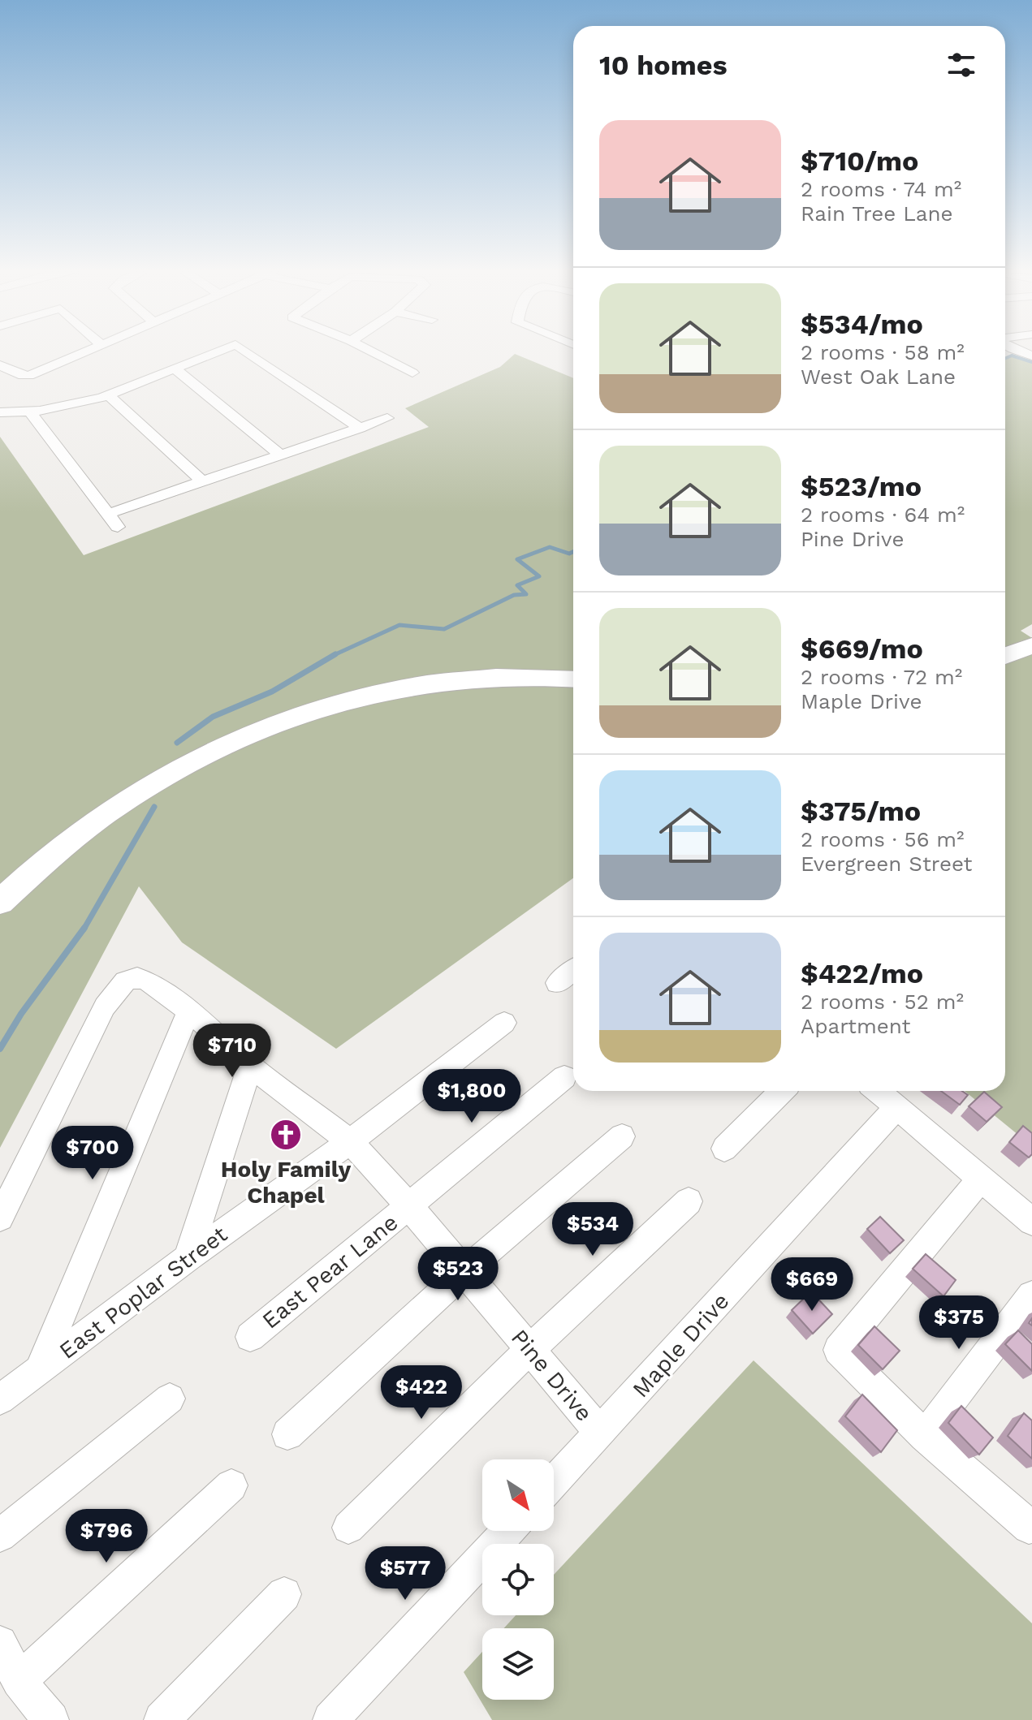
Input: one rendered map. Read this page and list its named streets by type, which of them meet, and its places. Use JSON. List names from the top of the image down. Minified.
{"streets":{"street":["East Pear Lane","East Poplar Street","Maple Drive","Pine Drive"]},"crossings":[["East Pear Lane","Pine Drive"],["East Poplar Street","Pine Drive"],["Maple Drive","Pine Drive"]],"places":{"church":["Holy Family Chapel"]},"north":"bottom right","page":{"heading":"10 homes","list":[{"name":"$710/mo","note":"2 rooms · 74 m² · Rain Tree Lane"},{"name":"$534/mo","note":"2 rooms · 58 m² · West Oak Lane"},{"name":"$523/mo","note":"2 rooms · 64 m² · Pine Drive"},{"name":"$669/mo","note":"2 rooms · 72 m² · Maple Drive"},{"name":"$375/mo","note":"2 rooms · 56 m² · Evergreen Street"},{"name":"$422/mo","note":"2 rooms · 52 m² · Apartment"}],"price":["$710","$1,800","$700","$534","$523","$669","$375","$422","$796","$577"]}}
